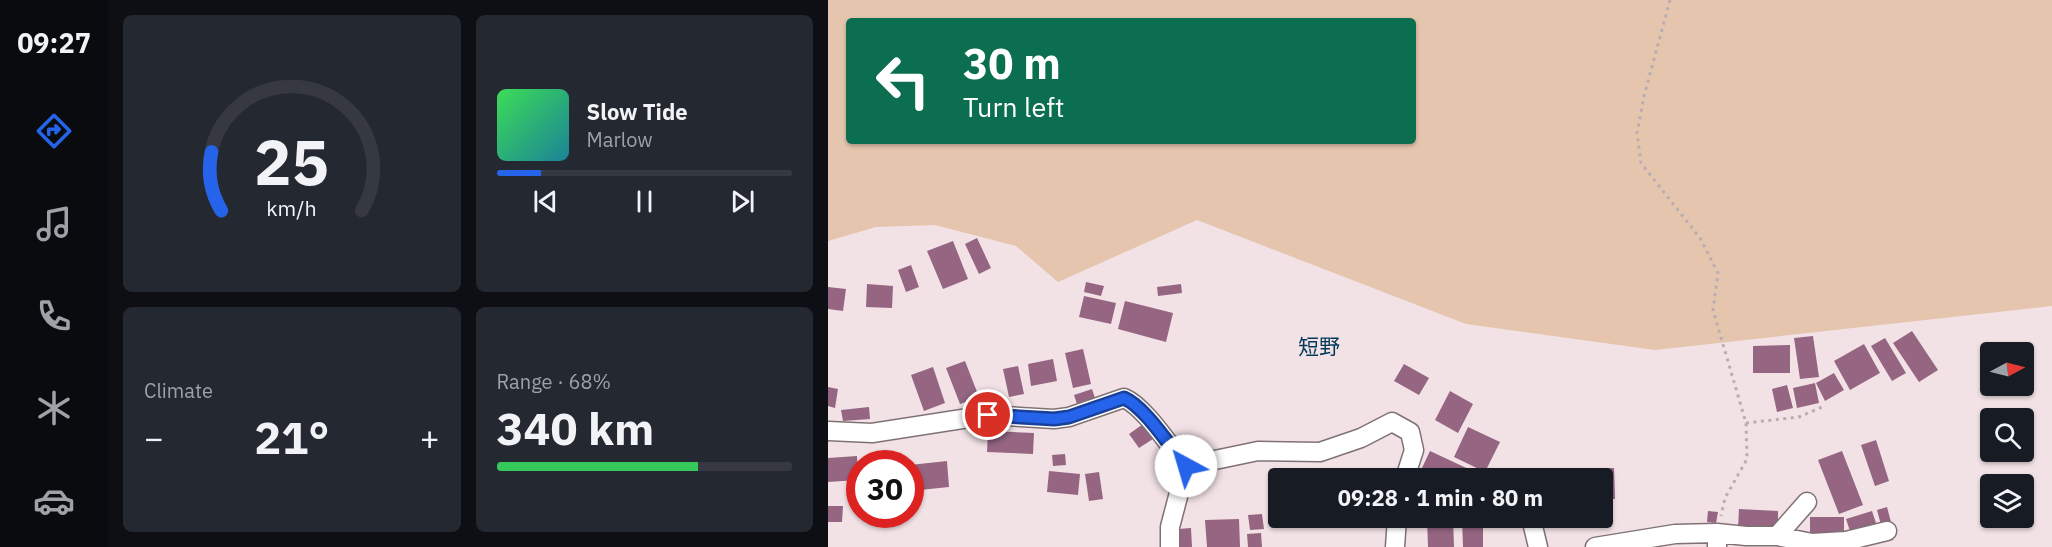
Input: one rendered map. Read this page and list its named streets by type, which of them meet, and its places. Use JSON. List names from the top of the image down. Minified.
{"districts":["短野"],"north":"right","page":{"tabs":"09:27","turn":["30 m","Turn left"],"song":["Slow Tide","Marlow"],"tile":["Climate",["Range · 68%","340 km"]],"heat":["−","21°","+"],"limit":"30","trip":"09:28 · 1 min · 80 m","gauge":["25","km/h"]}}
